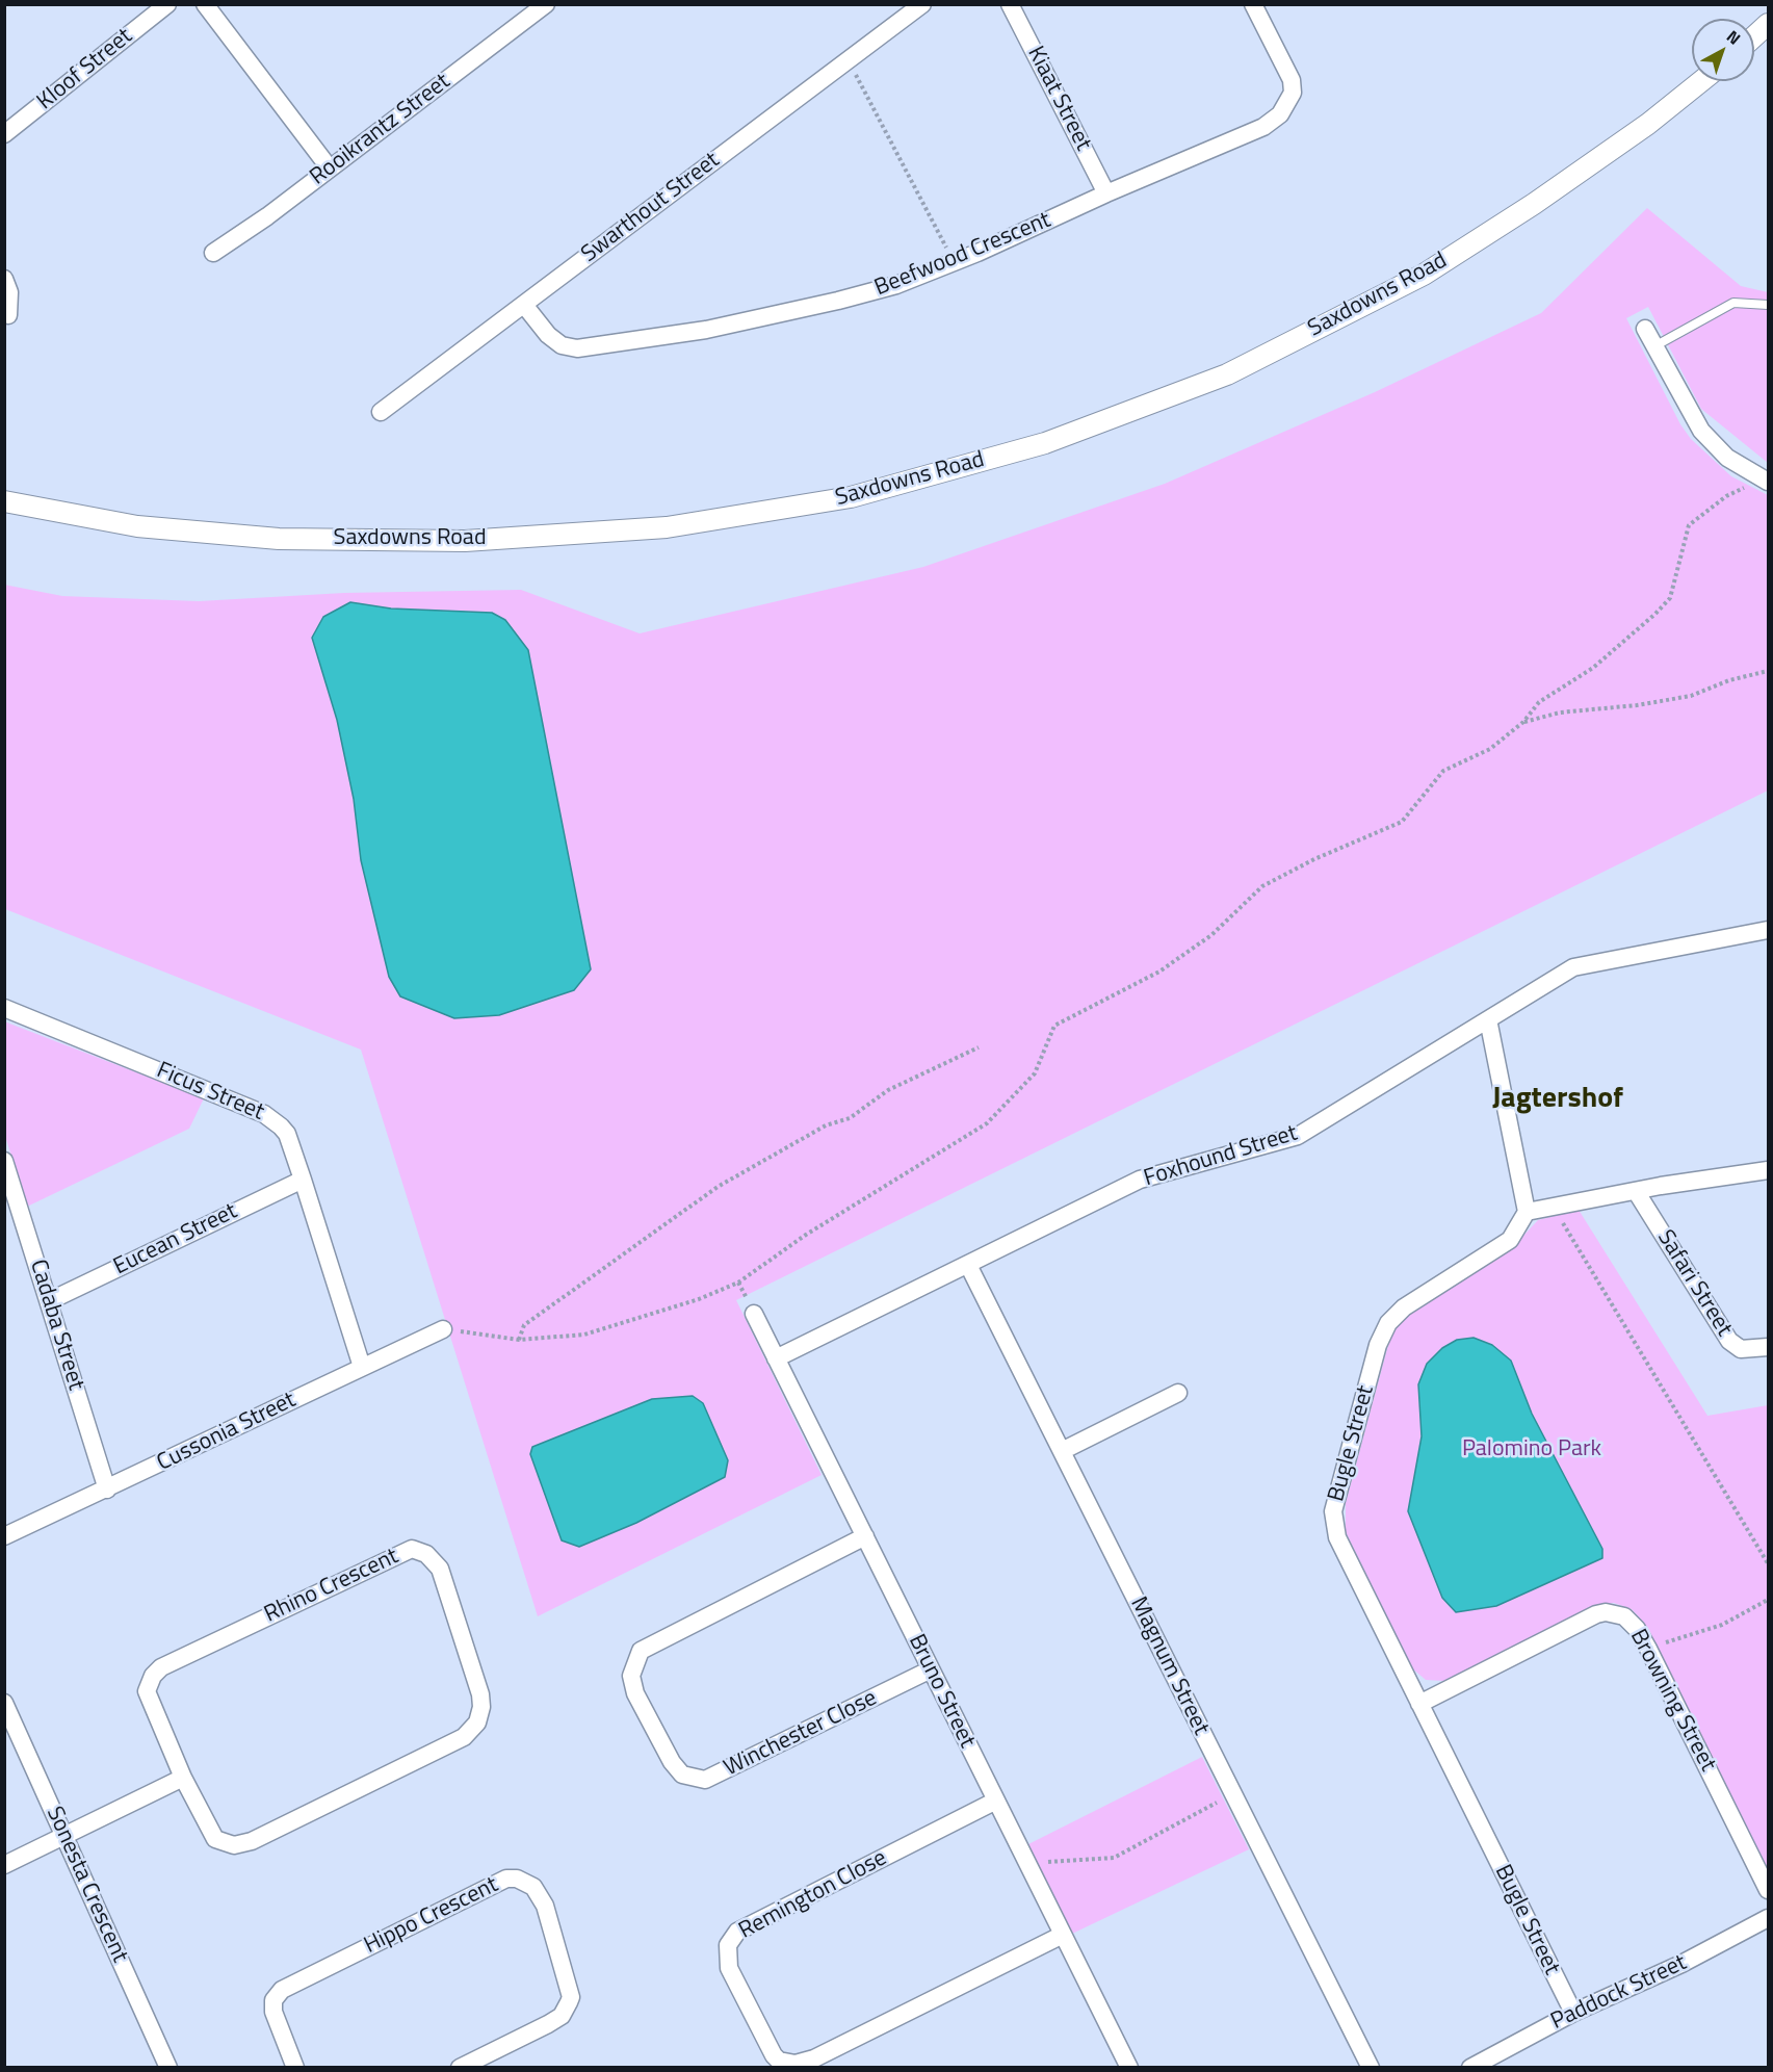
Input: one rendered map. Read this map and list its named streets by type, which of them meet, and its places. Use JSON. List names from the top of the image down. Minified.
{"streets":{"street":["Kloof Street","Kiaat Street","Rooikrantz Street","Swarthout Street","Beefwood Crescent","Saxdowns Road","Ficus Street","Foxhound Street","Eucean Street","Safari Street","Cadaba Street","Cussonia Street","Bugle Street","Rhino Crescent","Magnum Street","Bruno Street","Browning Street","Winchester Close","Sonesta Crescent","Remington Close","Hippo Crescent","Paddock Street"]},"crossings":[["Kiaat Street","Beefwood Crescent"],["Swarthout Street","Beefwood Crescent"],["Ficus Street","Eucean Street"],["Ficus Street","Cussonia Street"],["Foxhound Street","Magnum Street"],["Foxhound Street","Bruno Street"],["Eucean Street","Cadaba Street"],["Cadaba Street","Cussonia Street"],["Bugle Street","Browning Street"],["Bugle Street","Paddock Street"],["Bruno Street","Winchester Close"],["Bruno Street","Remington Close"]],"districts":["Jagtershof"],"parks":["Palomino Park"],"north":"top right"}
